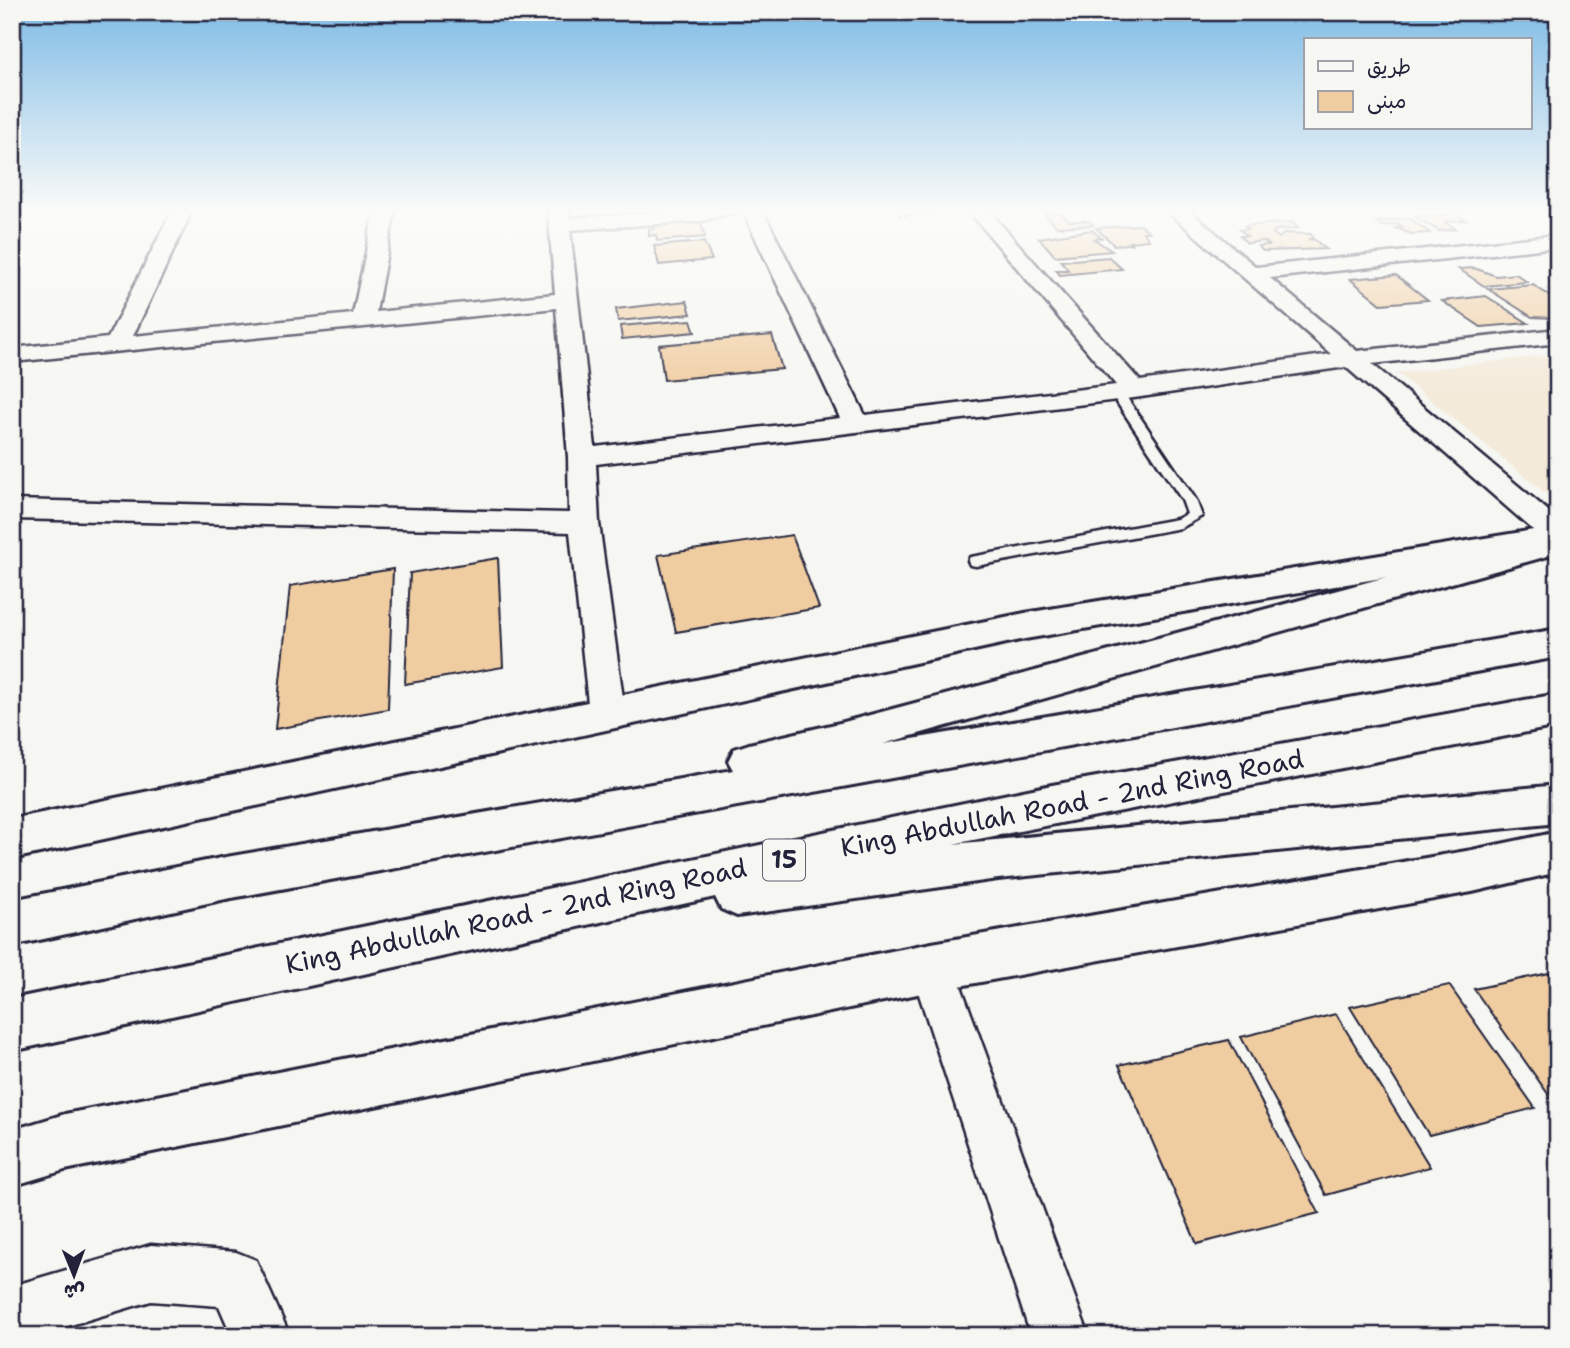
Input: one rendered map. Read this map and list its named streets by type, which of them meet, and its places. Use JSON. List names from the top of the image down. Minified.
{"streets":{"main road":["King Abdullah Road - 2nd Ring Road","15"]},"legend":["طريق","مبنى"],"north":"bottom"}
